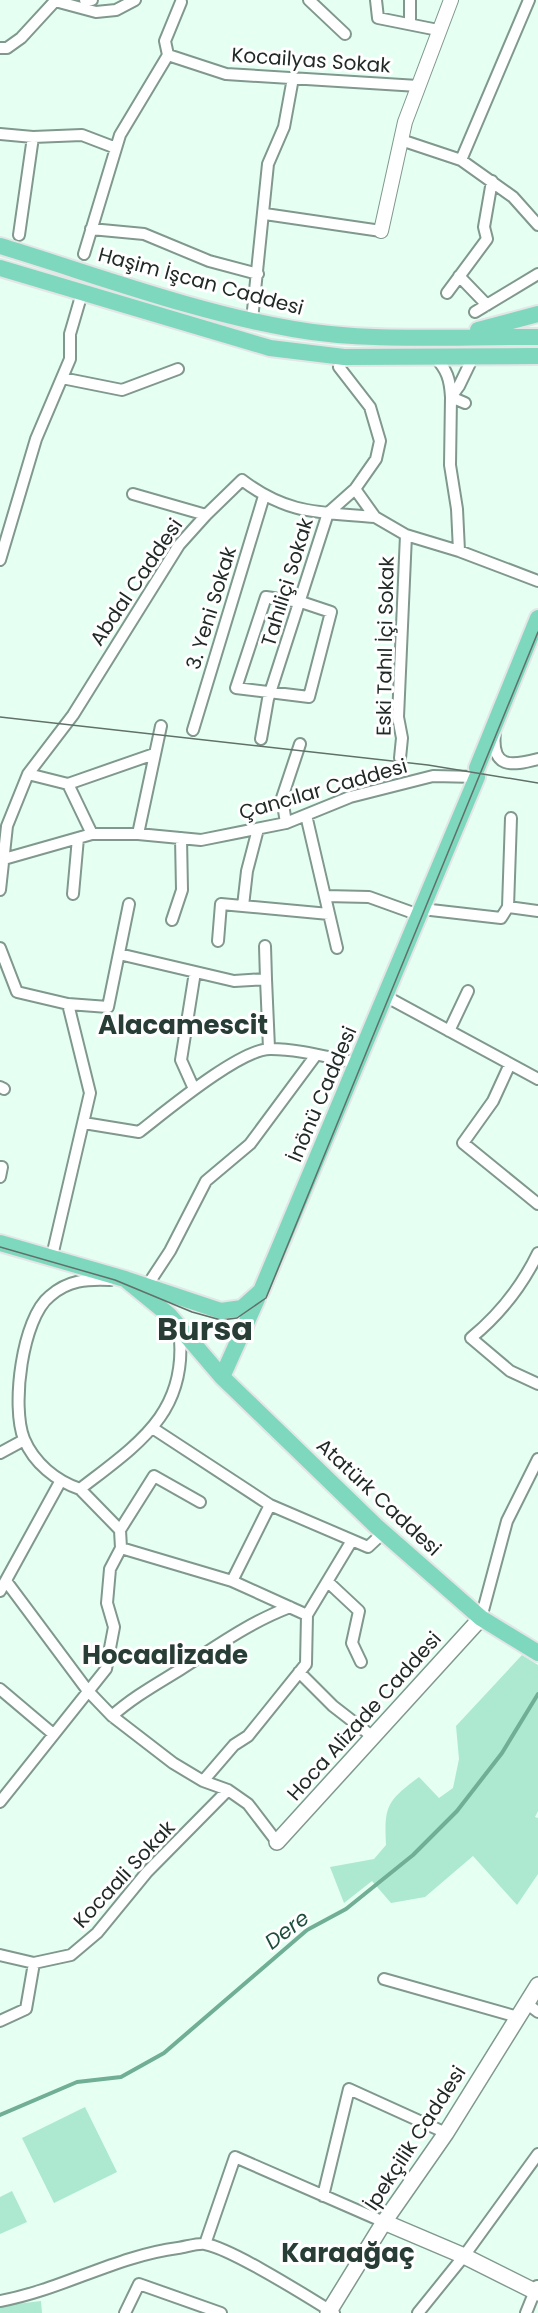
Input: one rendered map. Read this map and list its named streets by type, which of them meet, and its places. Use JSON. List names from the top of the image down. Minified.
{"streets":{"main road":["Haşim İşcan Caddesi","İnönü Caddesi","Atatürk Caddesi","Hoca Alizade Caddesi","İpekçilik Caddesi"],"street":["Kocailyas Sokak","Abdal Caddesi","Tahıliçi Sokak","3. Yeni Sokak","Eski Tahıl İçi Sokak","Çancılar Caddesi","Kocaali Sokak"]},"crossings":[["Abdal Caddesi","3. Yeni Sokak"],["Abdal Caddesi","Çancılar Caddesi"],["Çancılar Caddesi","İnönü Caddesi"],["Atatürk Caddesi","Hoca Alizade Caddesi"]],"districts":["Alacamescit","Bursa","Hocaalizade","Karaağaç"],"water":["Dere"]}
